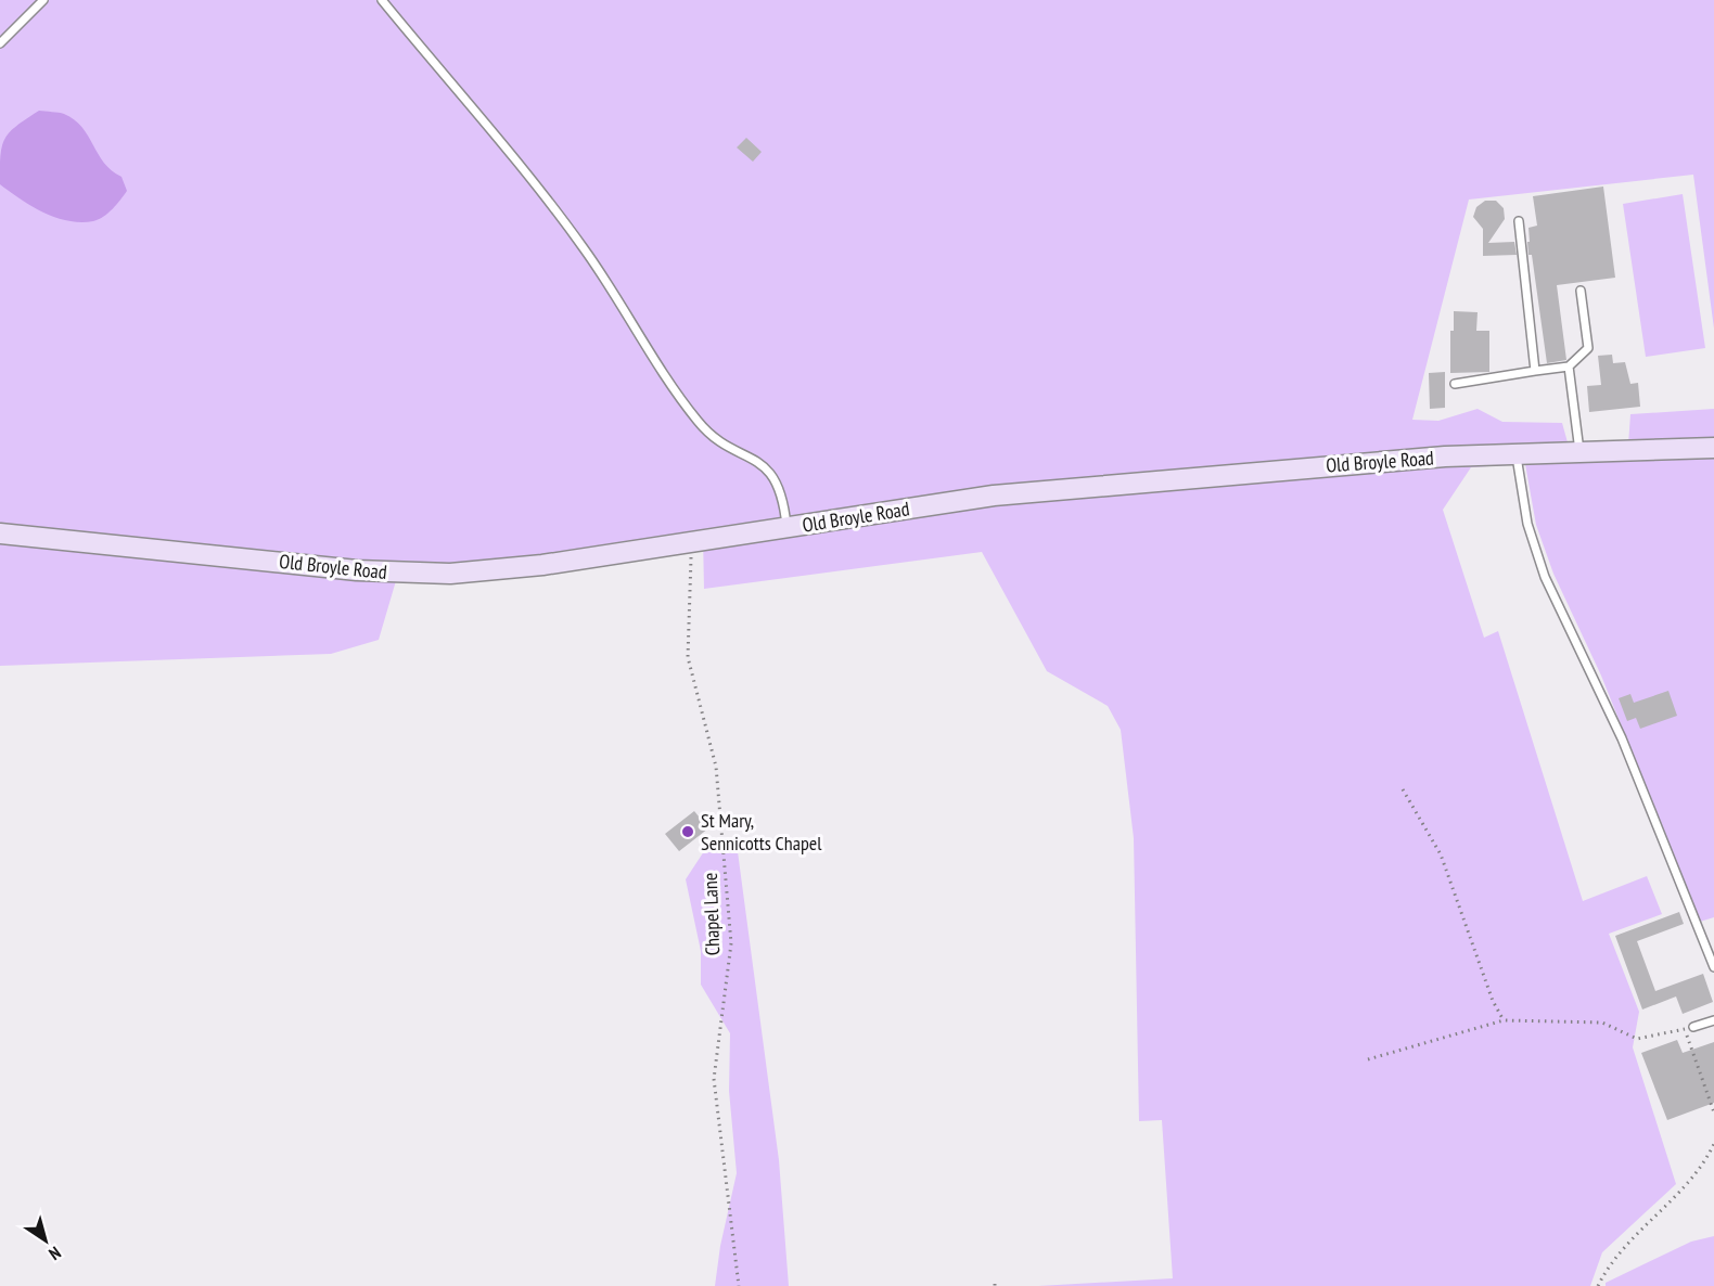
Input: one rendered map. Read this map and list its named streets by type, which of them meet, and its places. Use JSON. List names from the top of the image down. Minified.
{"streets":{"main road":["Old Broyle Road"],"path":["Chapel Lane"]},"crossings":[["Old Broyle Road","Chapel Lane"]],"places":["St Mary, Sennicotts Chapel"],"north":"bottom right"}
